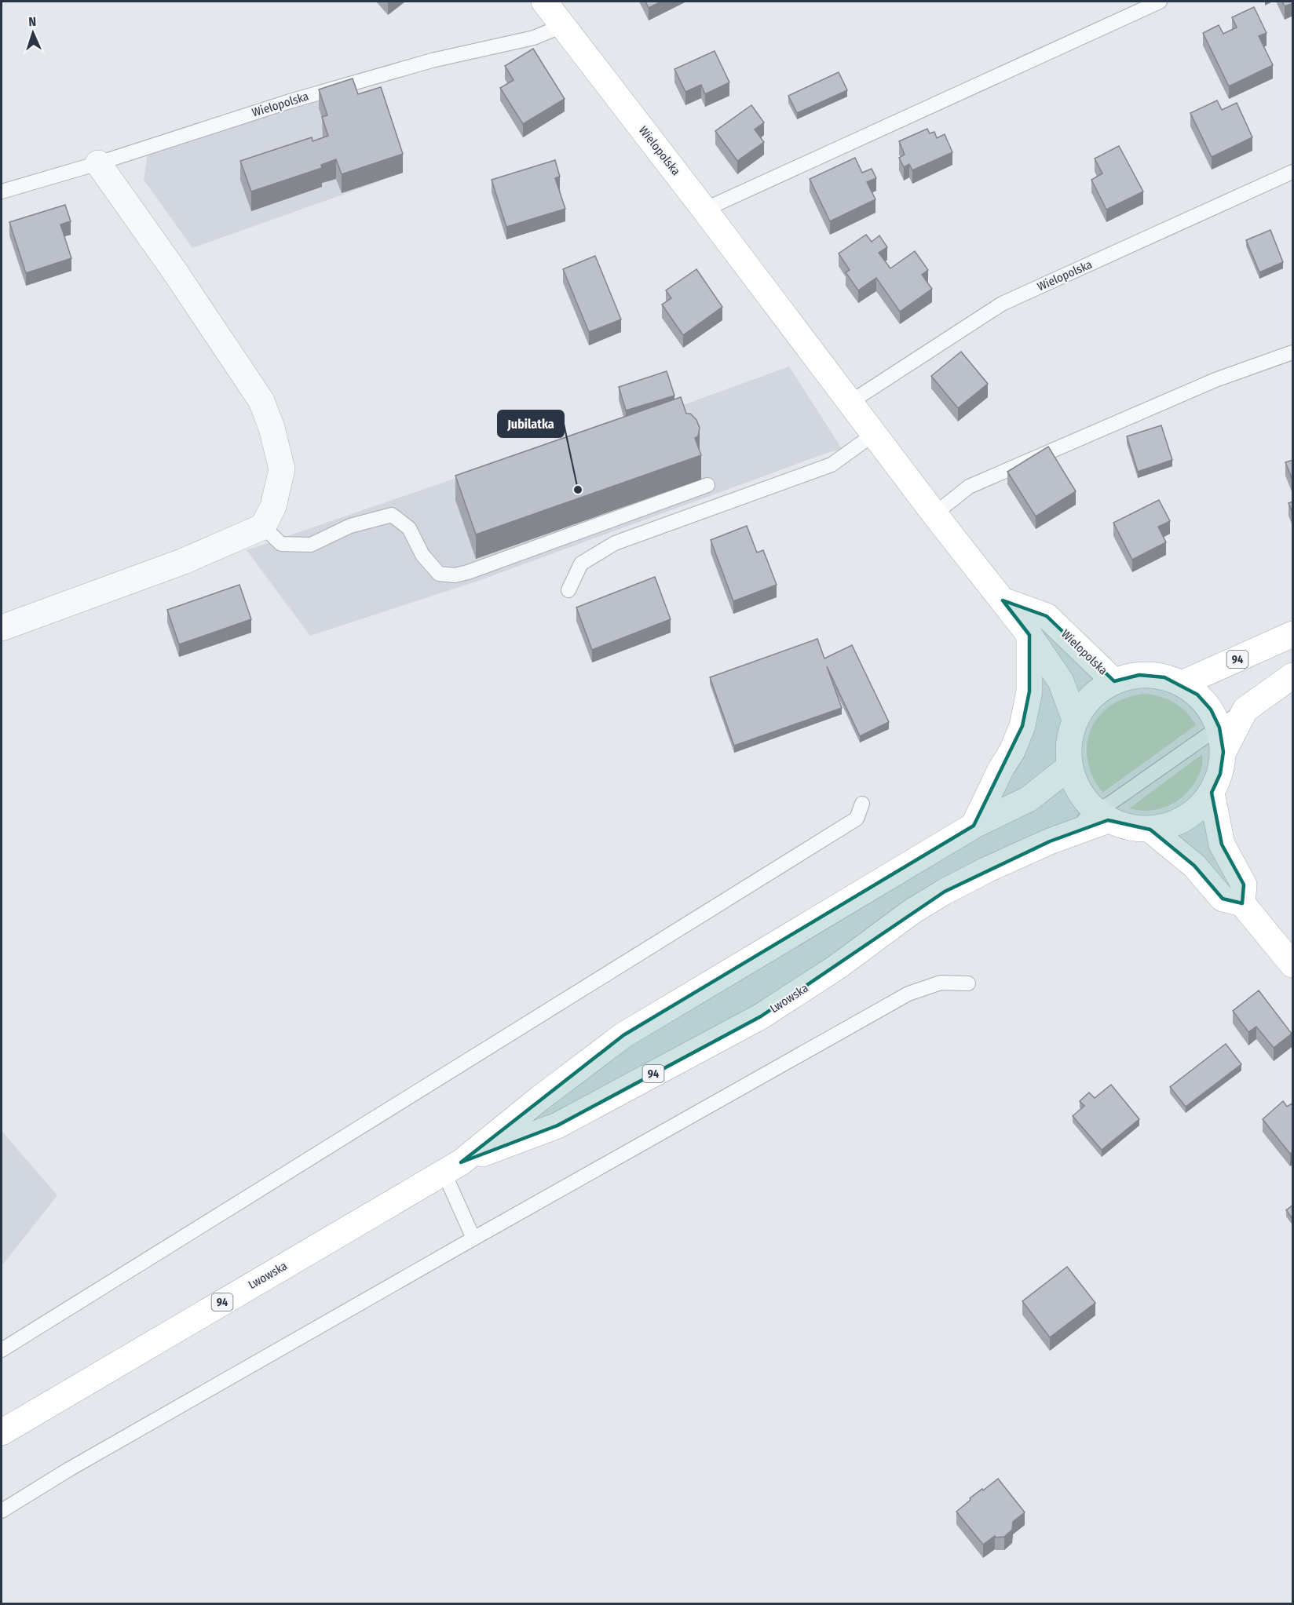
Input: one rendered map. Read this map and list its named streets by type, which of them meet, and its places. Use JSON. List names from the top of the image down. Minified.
{"streets":{"main road":["Wielopolska","94","Lwowska"]},"crossings":[["Wielopolska","94"],["Wielopolska","Lwowska"],["94","Lwowska"]],"places":["Jubilatka"],"north":"top"}
